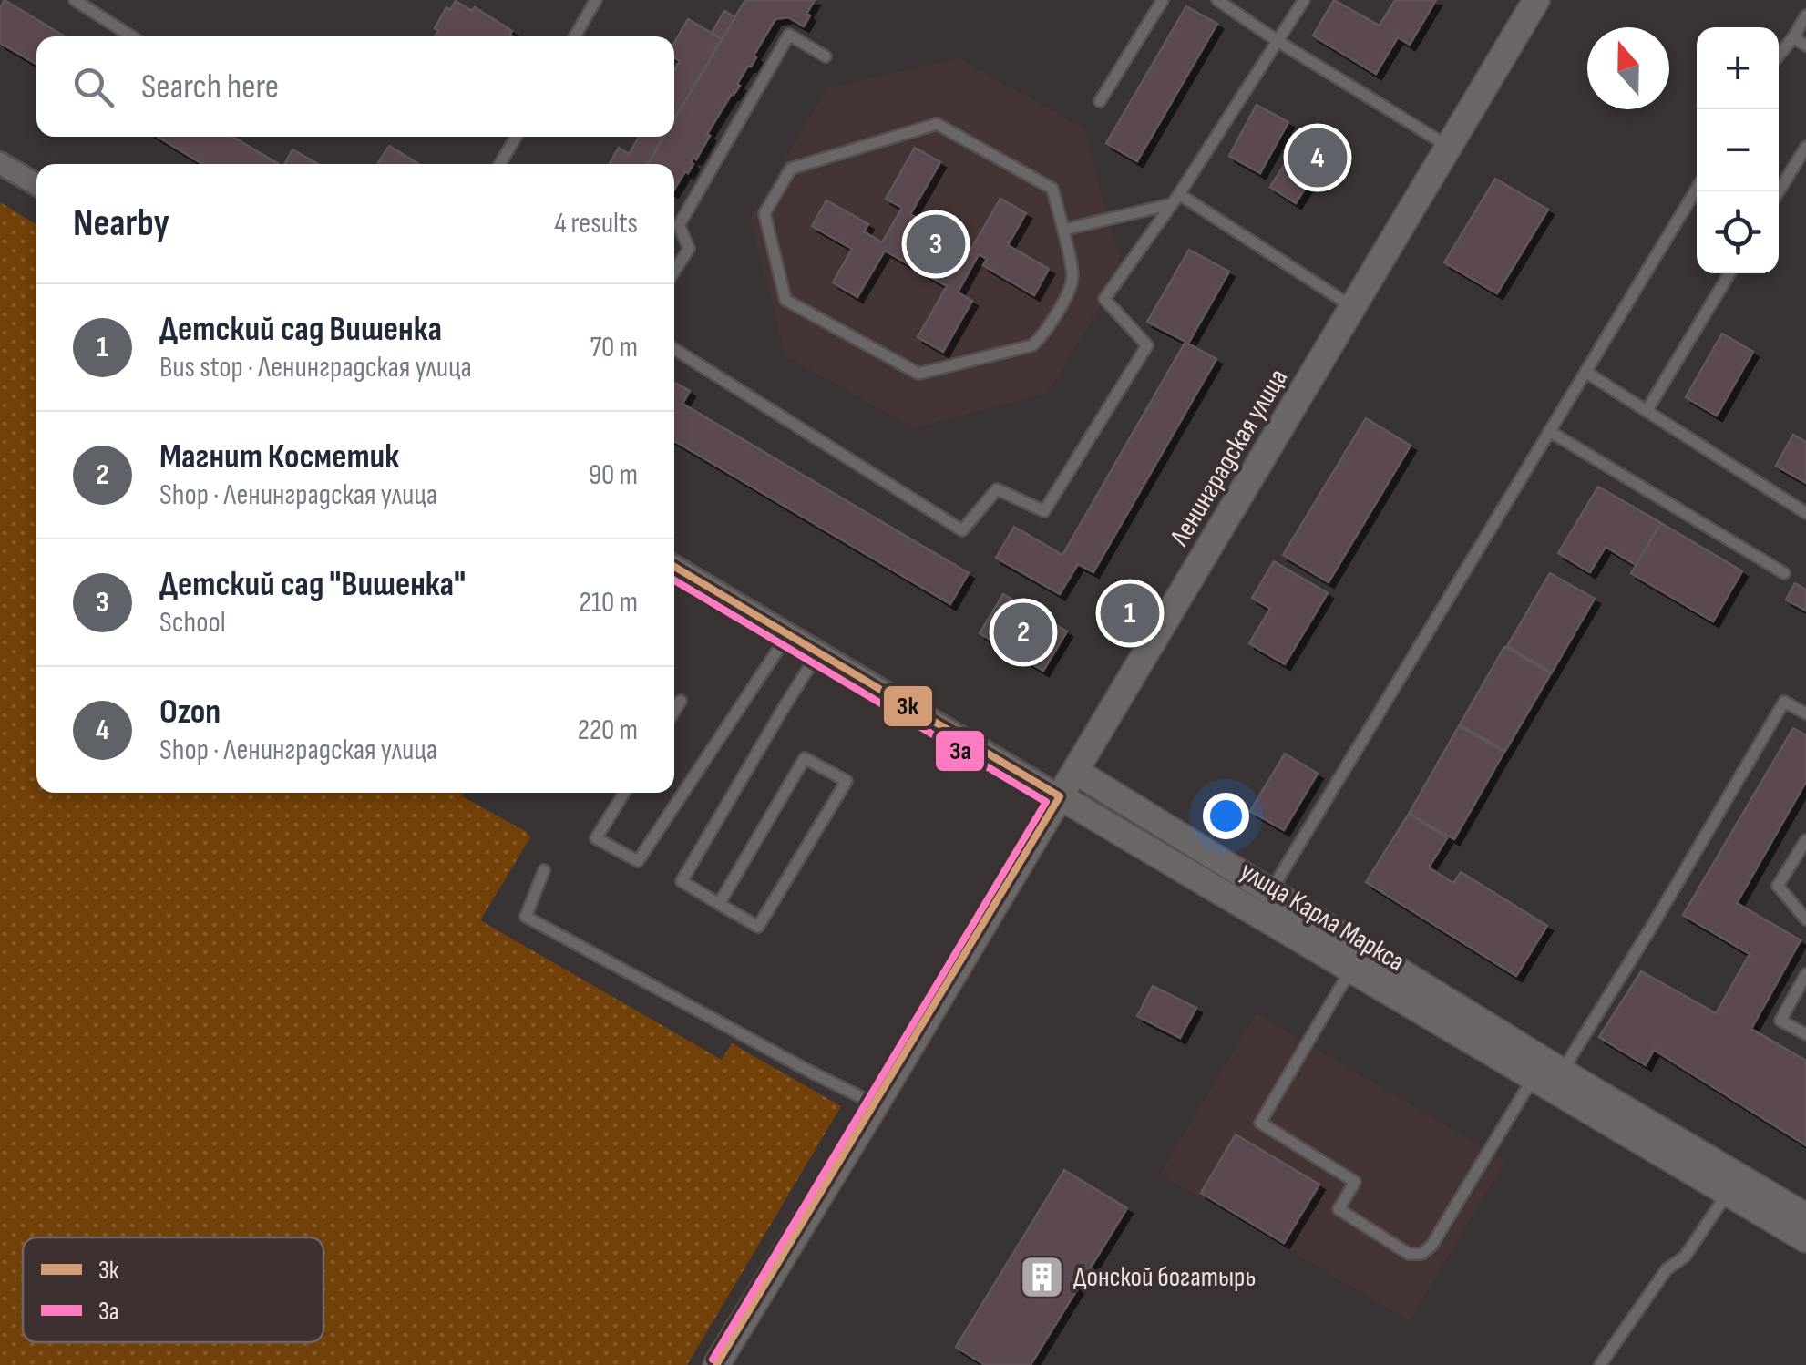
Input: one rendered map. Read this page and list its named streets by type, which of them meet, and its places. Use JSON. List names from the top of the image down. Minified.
{"streets":{"street":["Ленинградская улица","улица Карла Маркса"]},"crossings":[["Ленинградская улица","улица Карла Маркса"]],"places":{"building":["Донской богатырь"]},"lines":["transit line 3к","transit line 3а"],"legend":["3к","3а"],"north":"top","page":{"map_buttons":["+","−"],"search":"Search here","pins":["4","3","1","2"],"heading":["Nearby","4 results"],"list":[{"mark":"1","name":"Детский сад Вишенка","note":"Bus stop · Ленинградская улица","value":"70 m"},{"mark":"2","name":"Магнит Косметик","note":"Shop · Ленинградская улица","value":"90 m"},{"mark":"3","name":"Детский сад \"Вишенка\"","note":"School","value":"210 m"},{"mark":"4","name":"Ozon","note":"Shop · Ленинградская улица","value":"220 m"}]}}
